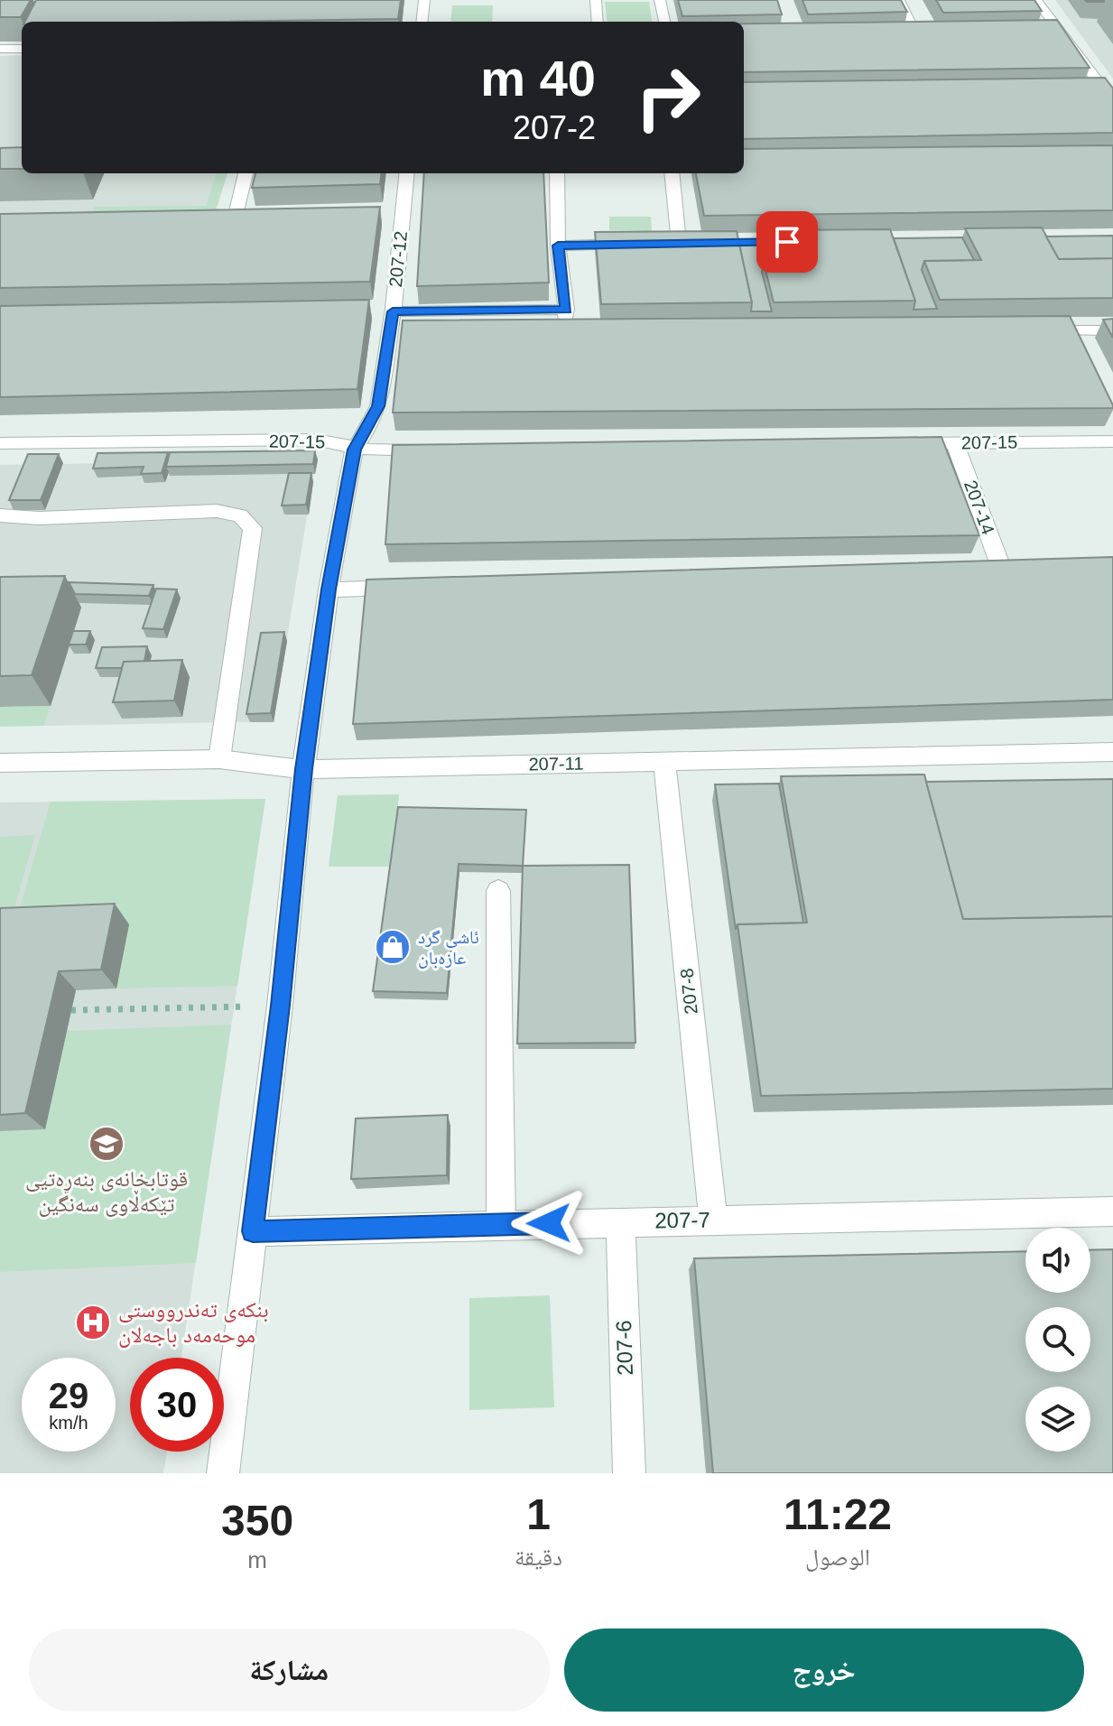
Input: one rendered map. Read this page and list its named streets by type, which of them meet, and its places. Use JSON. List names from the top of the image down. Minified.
{"streets":{"street":["207-12","207-15","207-14","207-11","207-8","207-7","207-6"]},"crossings":[["207-12","207-15"],["207-12","207-11"],["207-12","207-7"],["207-15","207-14"],["207-11","207-8"],["207-8","207-7"],["207-7","207-6"]],"places":{"shop":["ئاشی گرد عازه‌بان"],"school or university":["قوتابخانەی بنەڕەتیی تێکەڵاوی سەنگین"],"hospital":["بنکەی تەندرووستی موحەمەد باجەلان"]},"page":{"turn":["40 m","207-2"],"speed":"29 km/h","limit":"30","eta":["11:22","الوصول","1","دقيقة","350","m"],"buttons":["خروج","مشاركة"]}}
